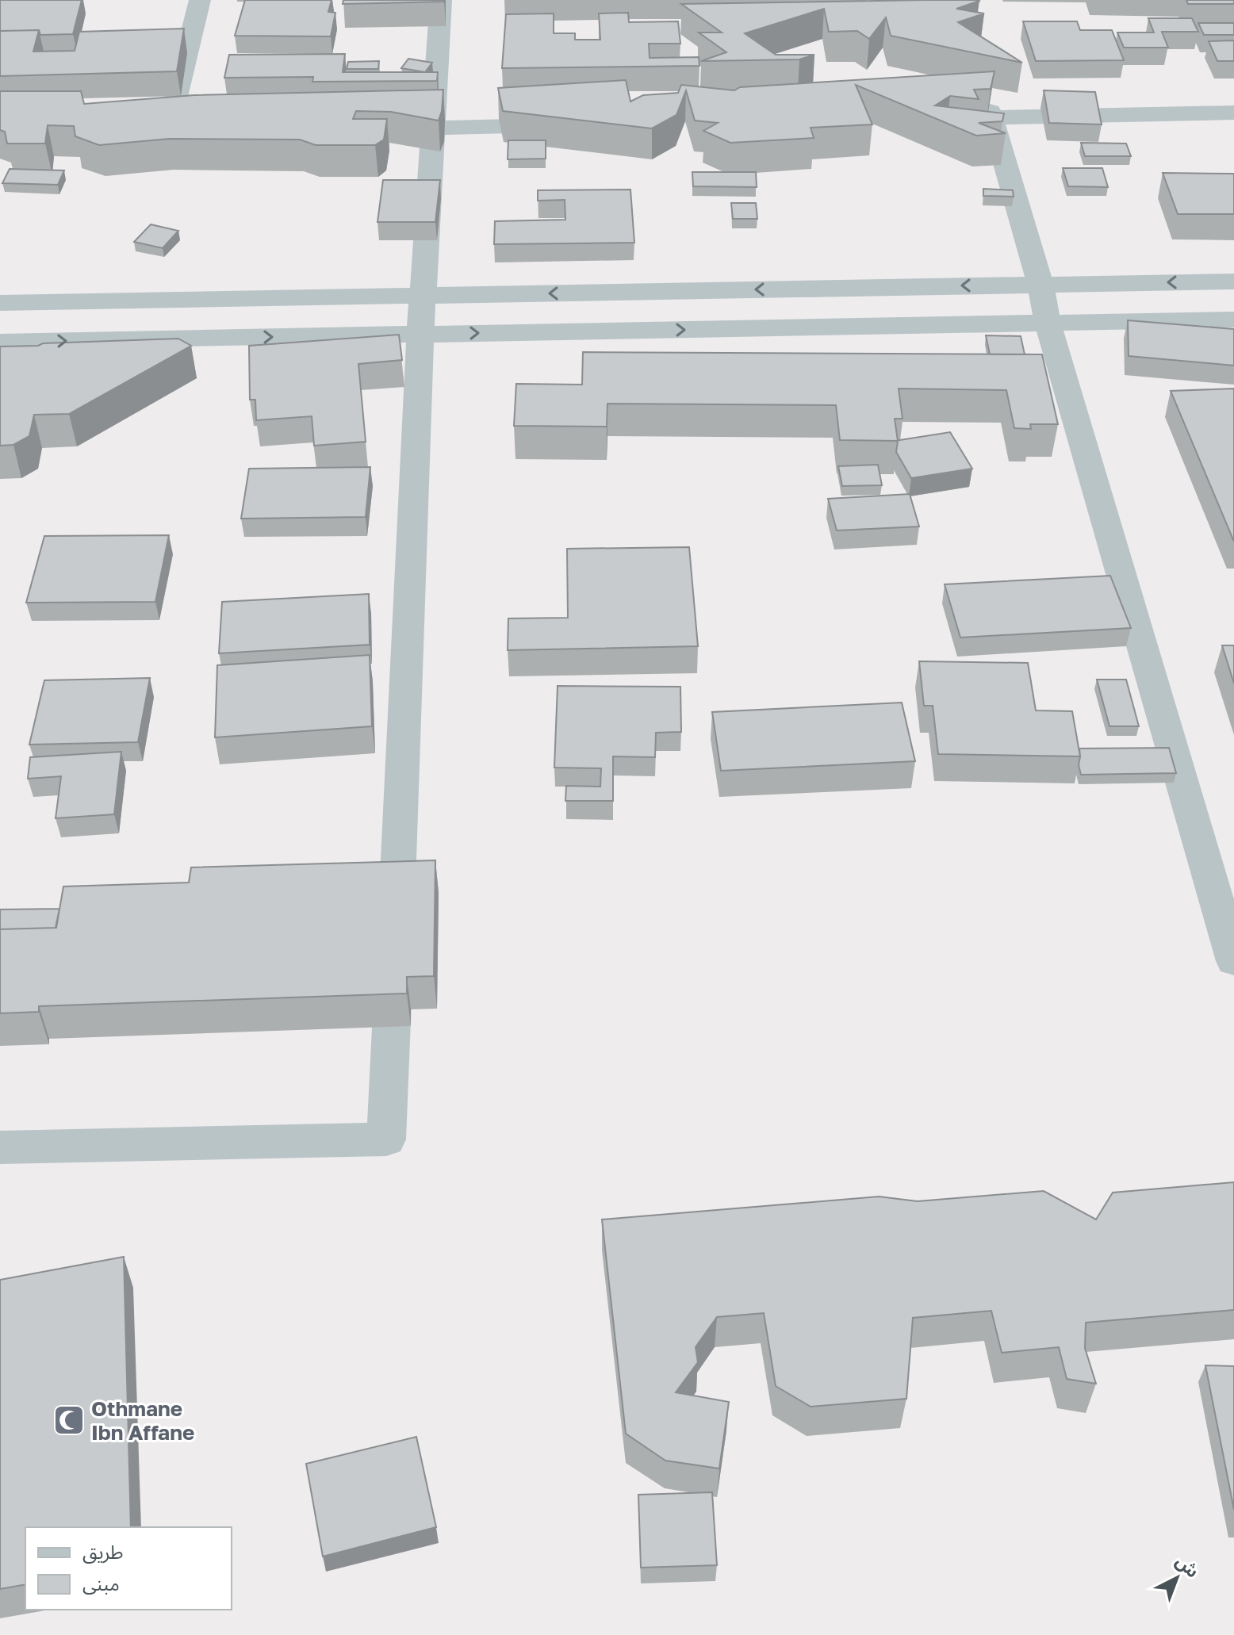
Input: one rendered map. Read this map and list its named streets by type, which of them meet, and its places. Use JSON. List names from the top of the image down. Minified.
{"places":{"mosque":["Othmane Ibn Affane"]},"legend":["طريق","مبنى"],"north":"top right"}
